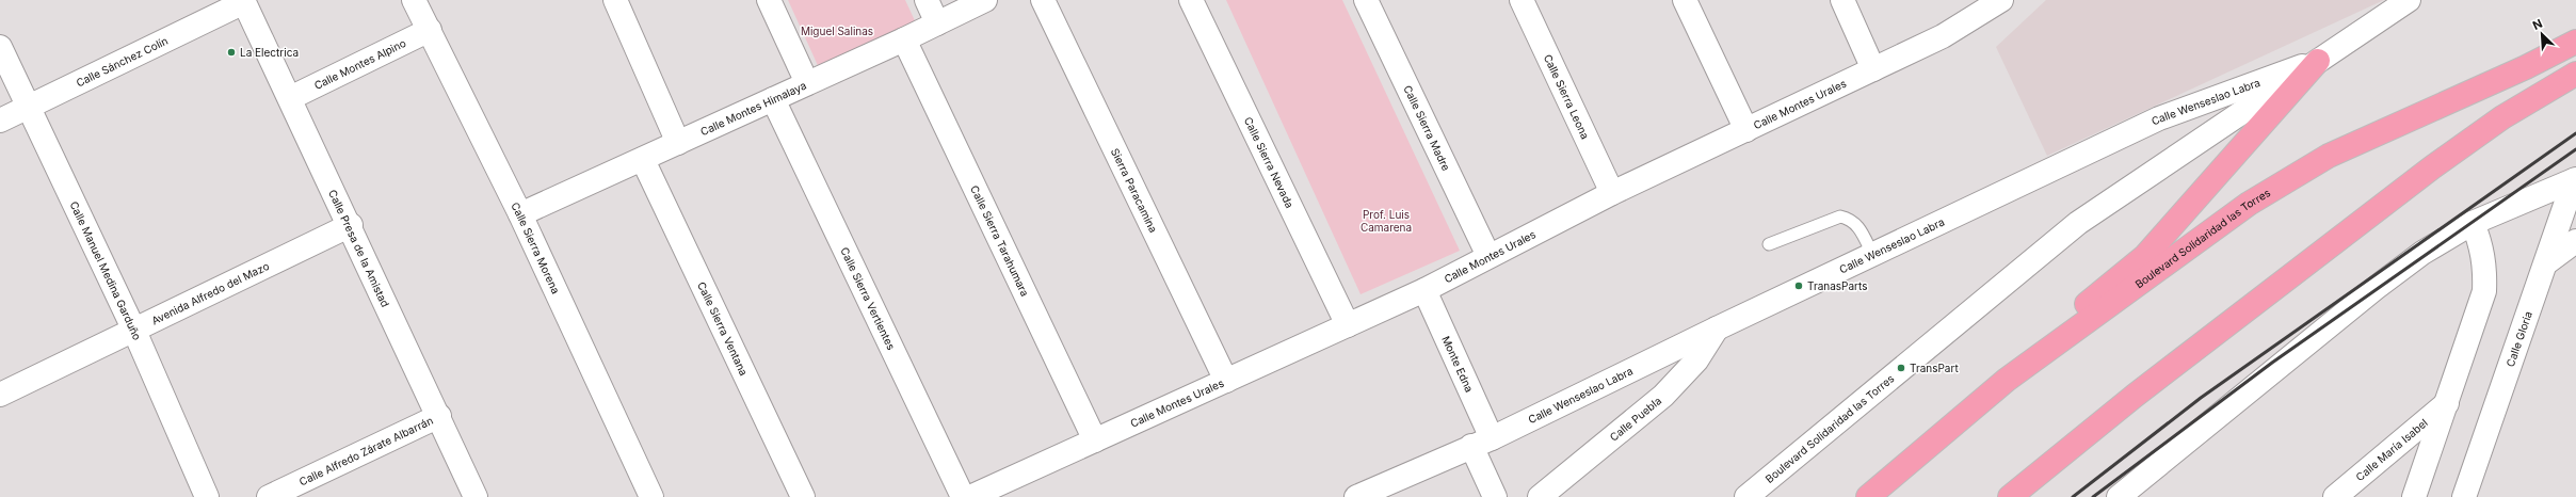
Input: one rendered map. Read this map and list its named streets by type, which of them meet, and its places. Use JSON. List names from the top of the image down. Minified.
{"streets":{"highway":["Boulevard Solidaridad las Torres"],"street":["Calle Sánchez Colín","Calle Montes Alpino","Calle Sierra Leona","Calle Wenseslao Labra","Calle Montes Urales","Calle Montes Himalaya","Calle Sierra Madre","Calle Sierra Nevada","Sierra Paracamina","Calle Sierra Tarahumara","Calle Presa de la Amistad","Calle Sierra Morena","Calle Manuel Medina Garduño","Avenida Alfredo del Mazo","Calle Sierra Vertientes","Calle Sierra Ventana","Calle Gloria","Monte Edna","Calle Puebla","Calle María Isabel","Calle Alfredo Zárate Albarrán"]},"crossings":[["Calle Sánchez Colín","Calle Presa de la Amistad"],["Calle Sánchez Colín","Calle Manuel Medina Garduño"],["Calle Montes Alpino","Calle Presa de la Amistad"],["Calle Montes Alpino","Calle Sierra Morena"],["Calle Sierra Leona","Calle Montes Urales"],["Calle Wenseslao Labra","Boulevard Solidaridad las Torres"],["Calle Wenseslao Labra","Monte Edna"],["Calle Wenseslao Labra","Calle Puebla"],["Calle Montes Urales","Calle Sierra Madre"],["Calle Montes Urales","Calle Sierra Nevada"],["Calle Montes Urales","Sierra Paracamina"],["Calle Montes Urales","Calle Sierra Tarahumara"],["Calle Montes Urales","Monte Edna"],["Calle Montes Himalaya","Calle Sierra Tarahumara"],["Calle Montes Himalaya","Calle Sierra Morena"],["Calle Montes Himalaya","Calle Sierra Vertientes"],["Calle Montes Himalaya","Calle Sierra Ventana"],["Calle Presa de la Amistad","Avenida Alfredo del Mazo"],["Calle Presa de la Amistad","Calle Alfredo Zárate Albarrán"],["Calle Manuel Medina Garduño","Avenida Alfredo del Mazo"]],"parks":["Miguel Salinas","Prof. Luis Camarena"],"places":["La Electrica","TranasParts","TransPart"],"north":"top left"}
